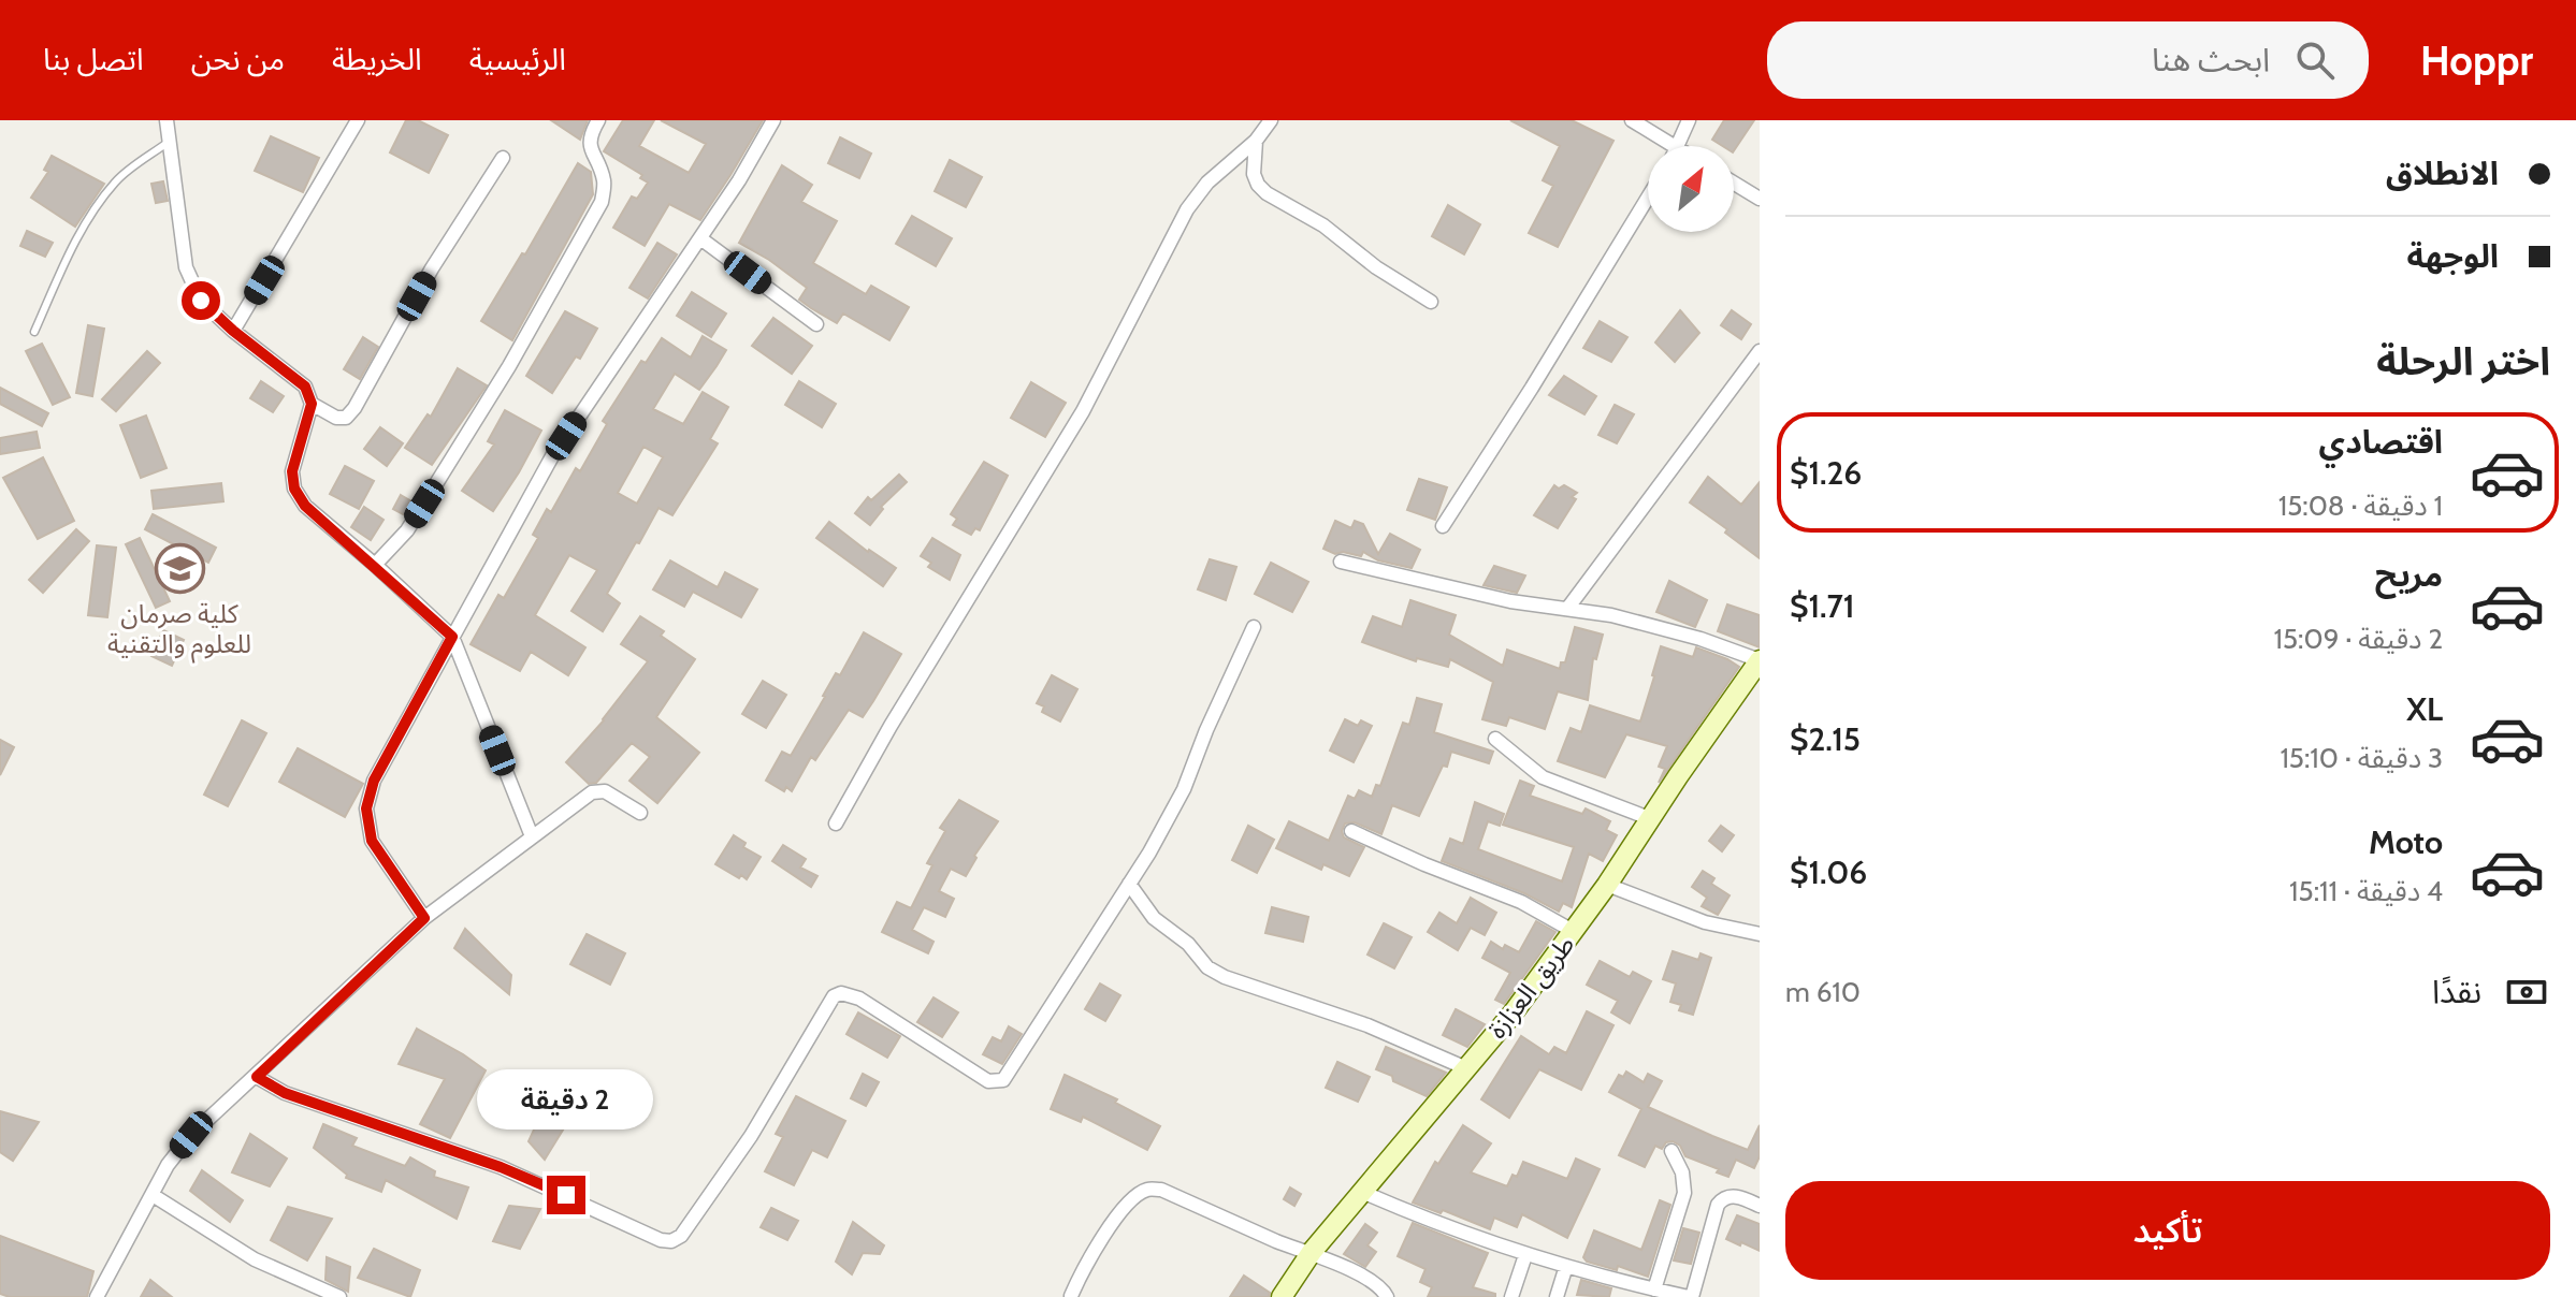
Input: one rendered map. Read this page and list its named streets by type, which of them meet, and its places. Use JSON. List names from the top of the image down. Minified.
{"streets":{"street":["طريق العزازة"]},"places":{"school or university":["كلية صرمان للعلوم والتقنية"]},"north":"top right","page":{"header":"Hoppr","search":"ابحث هنا","nav":["الرئيسية","الخريطة","من نحن","اتصل بنا"],"banner":["الانطلاق","الوجهة"],"heading":"اختر الرحلة","list":[{"name":"اقتصادي","note":"1 دقيقة · 15:08","value":"$1.26"},{"name":"مريح","note":"2 دقيقة · 15:09","value":"$1.71"},{"name":"XL","note":"3 دقيقة · 15:10","value":"$2.15"},{"name":"Moto","note":"4 دقيقة · 15:11","value":"$1.06"}],"pay":["نقدًا","610 m"],"bubble":"2 دقيقة","buttons":"تأكيد"}}
